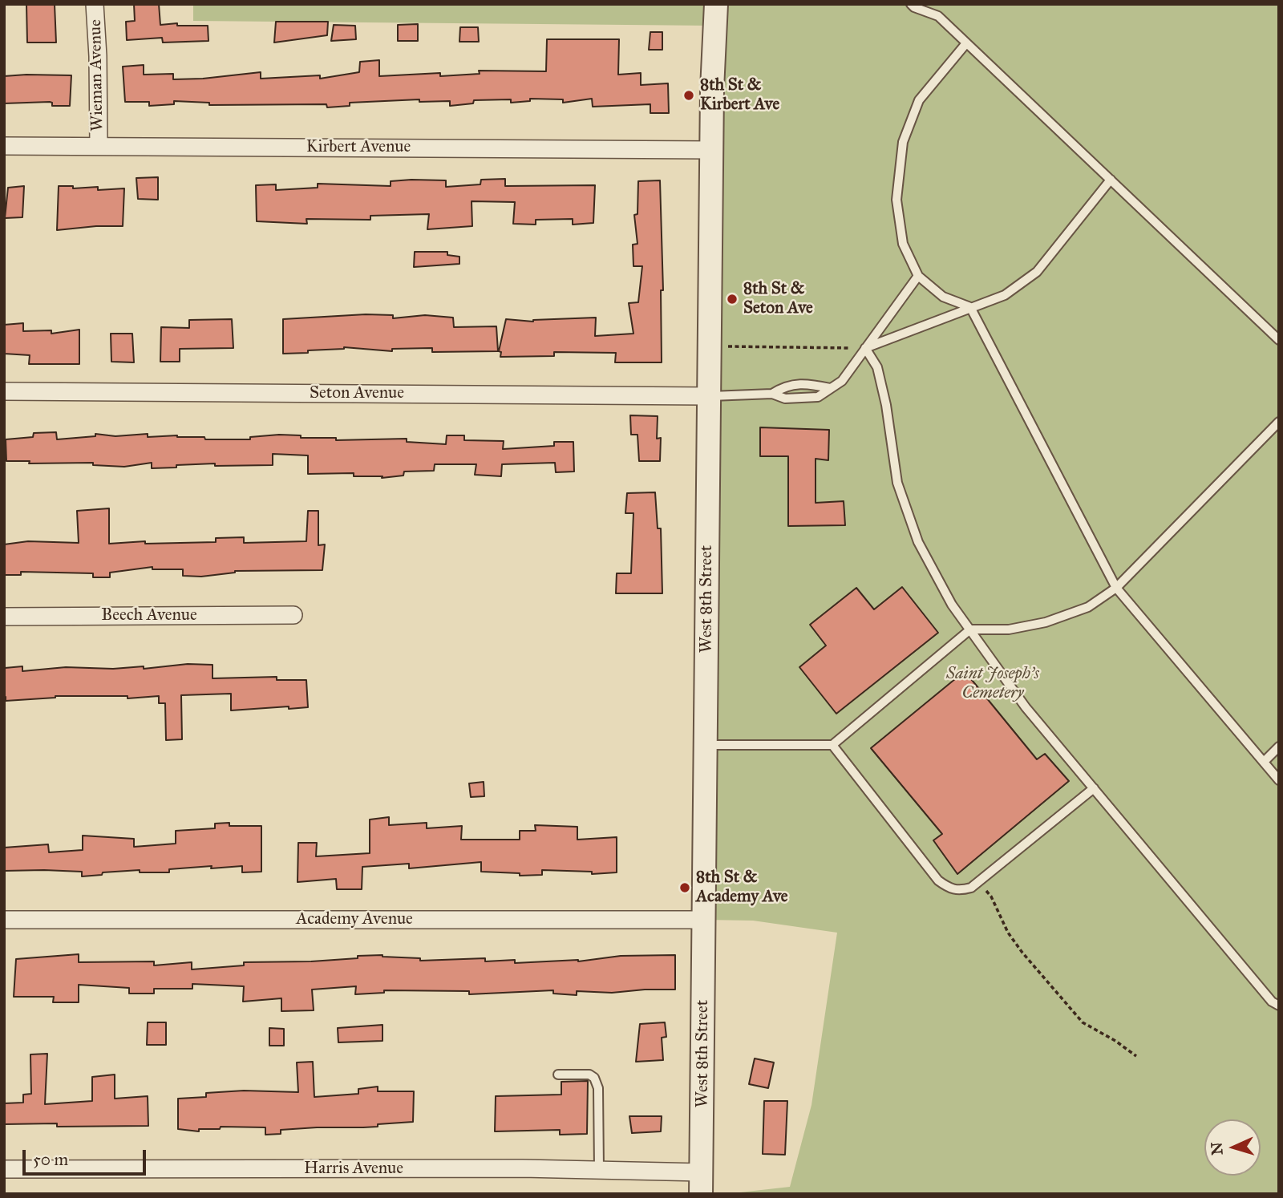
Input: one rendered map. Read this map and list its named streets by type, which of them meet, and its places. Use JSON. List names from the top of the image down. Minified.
{"streets":{"street":["Wieman Avenue","Kirbert Avenue","Seton Avenue","West 8th Street","Beech Avenue","Academy Avenue","Harris Avenue"]},"crossings":[["Wieman Avenue","Kirbert Avenue"],["Kirbert Avenue","West 8th Street"],["Seton Avenue","West 8th Street"],["West 8th Street","Academy Avenue"],["West 8th Street","Harris Avenue"]],"parks":["Saint Joseph’s Cemetery"],"places":["8th St & Kirbert Ave","8th St & Seton Ave","8th St & Academy Ave"],"scale_bar":"50 m","north":"left"}
